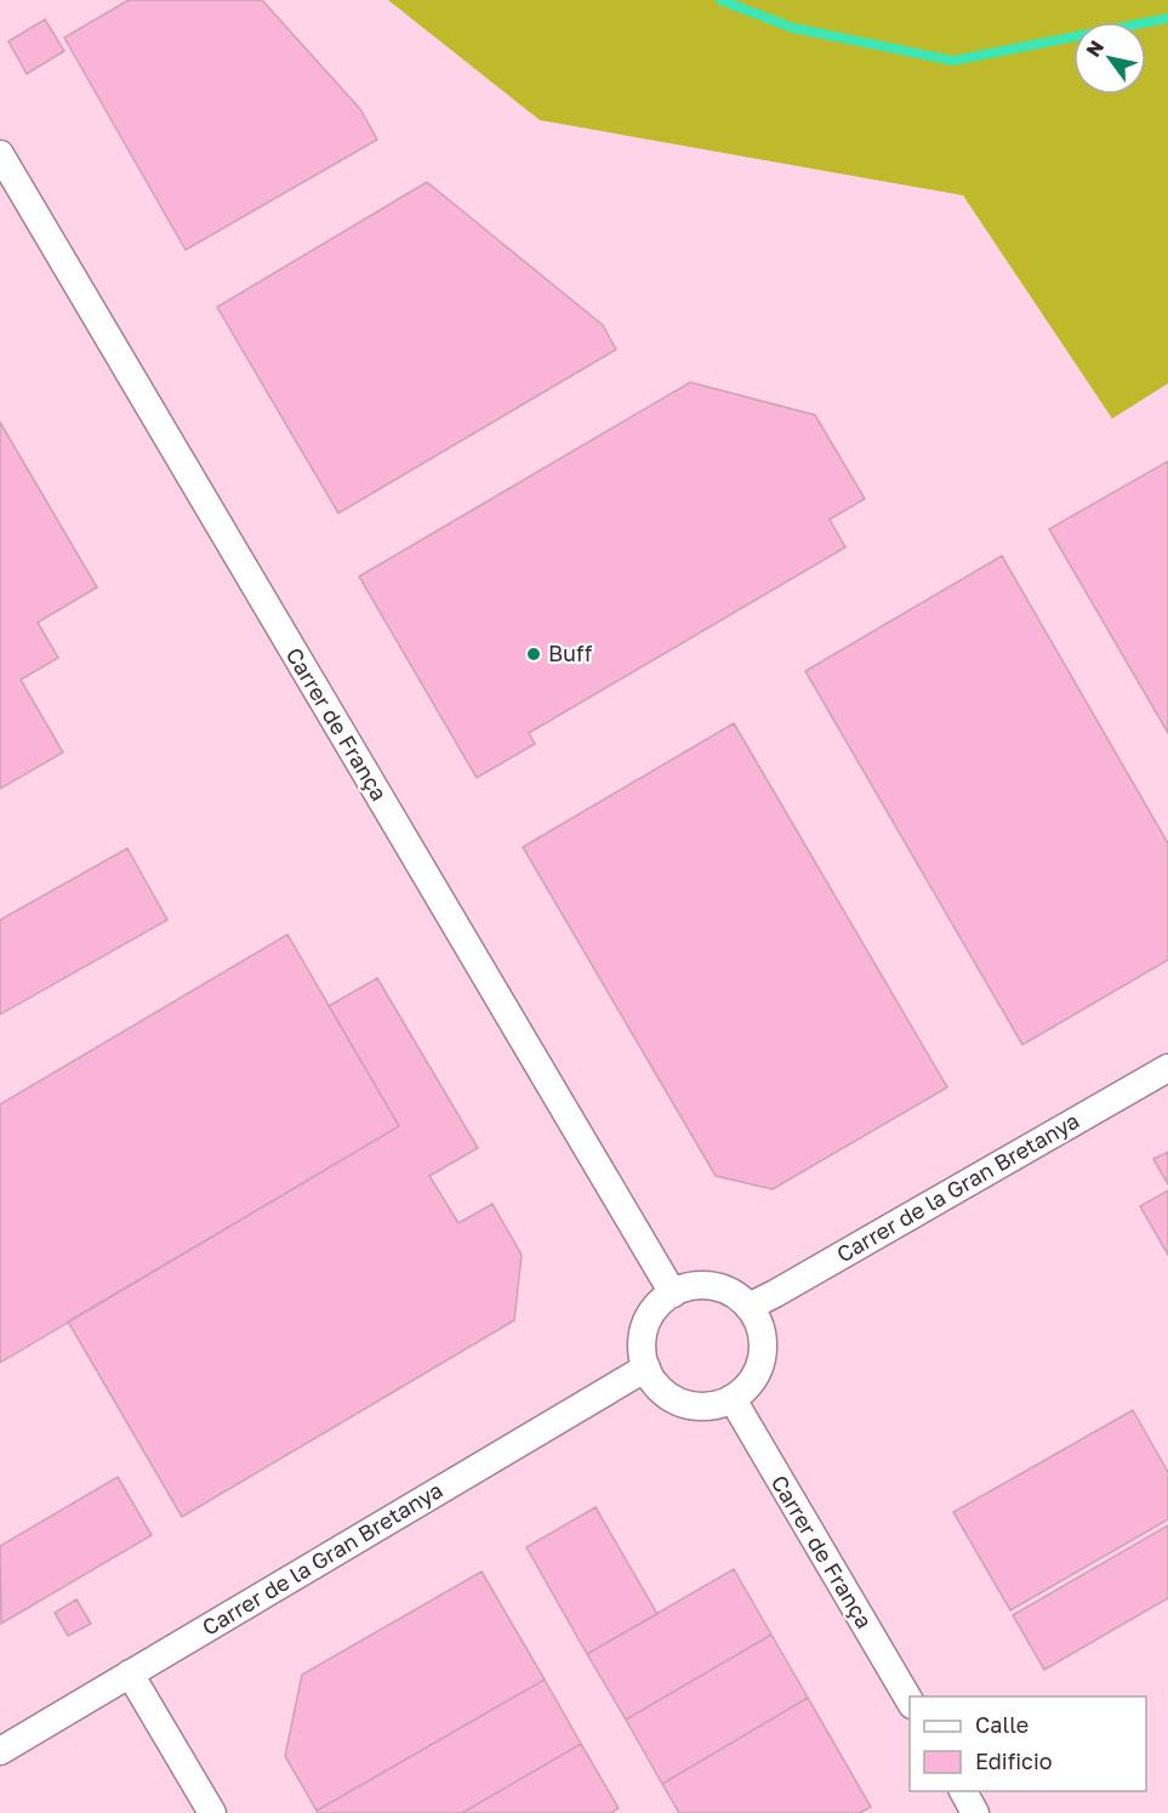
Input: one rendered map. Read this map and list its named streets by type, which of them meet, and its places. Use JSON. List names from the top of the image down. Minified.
{"streets":{"street":["Carrer de França","Carrer de la Gran Bretanya"]},"crossings":[["Carrer de França","Carrer de la Gran Bretanya"]],"places":["Buff"],"legend":["Calle","Edificio"],"north":"top left"}
